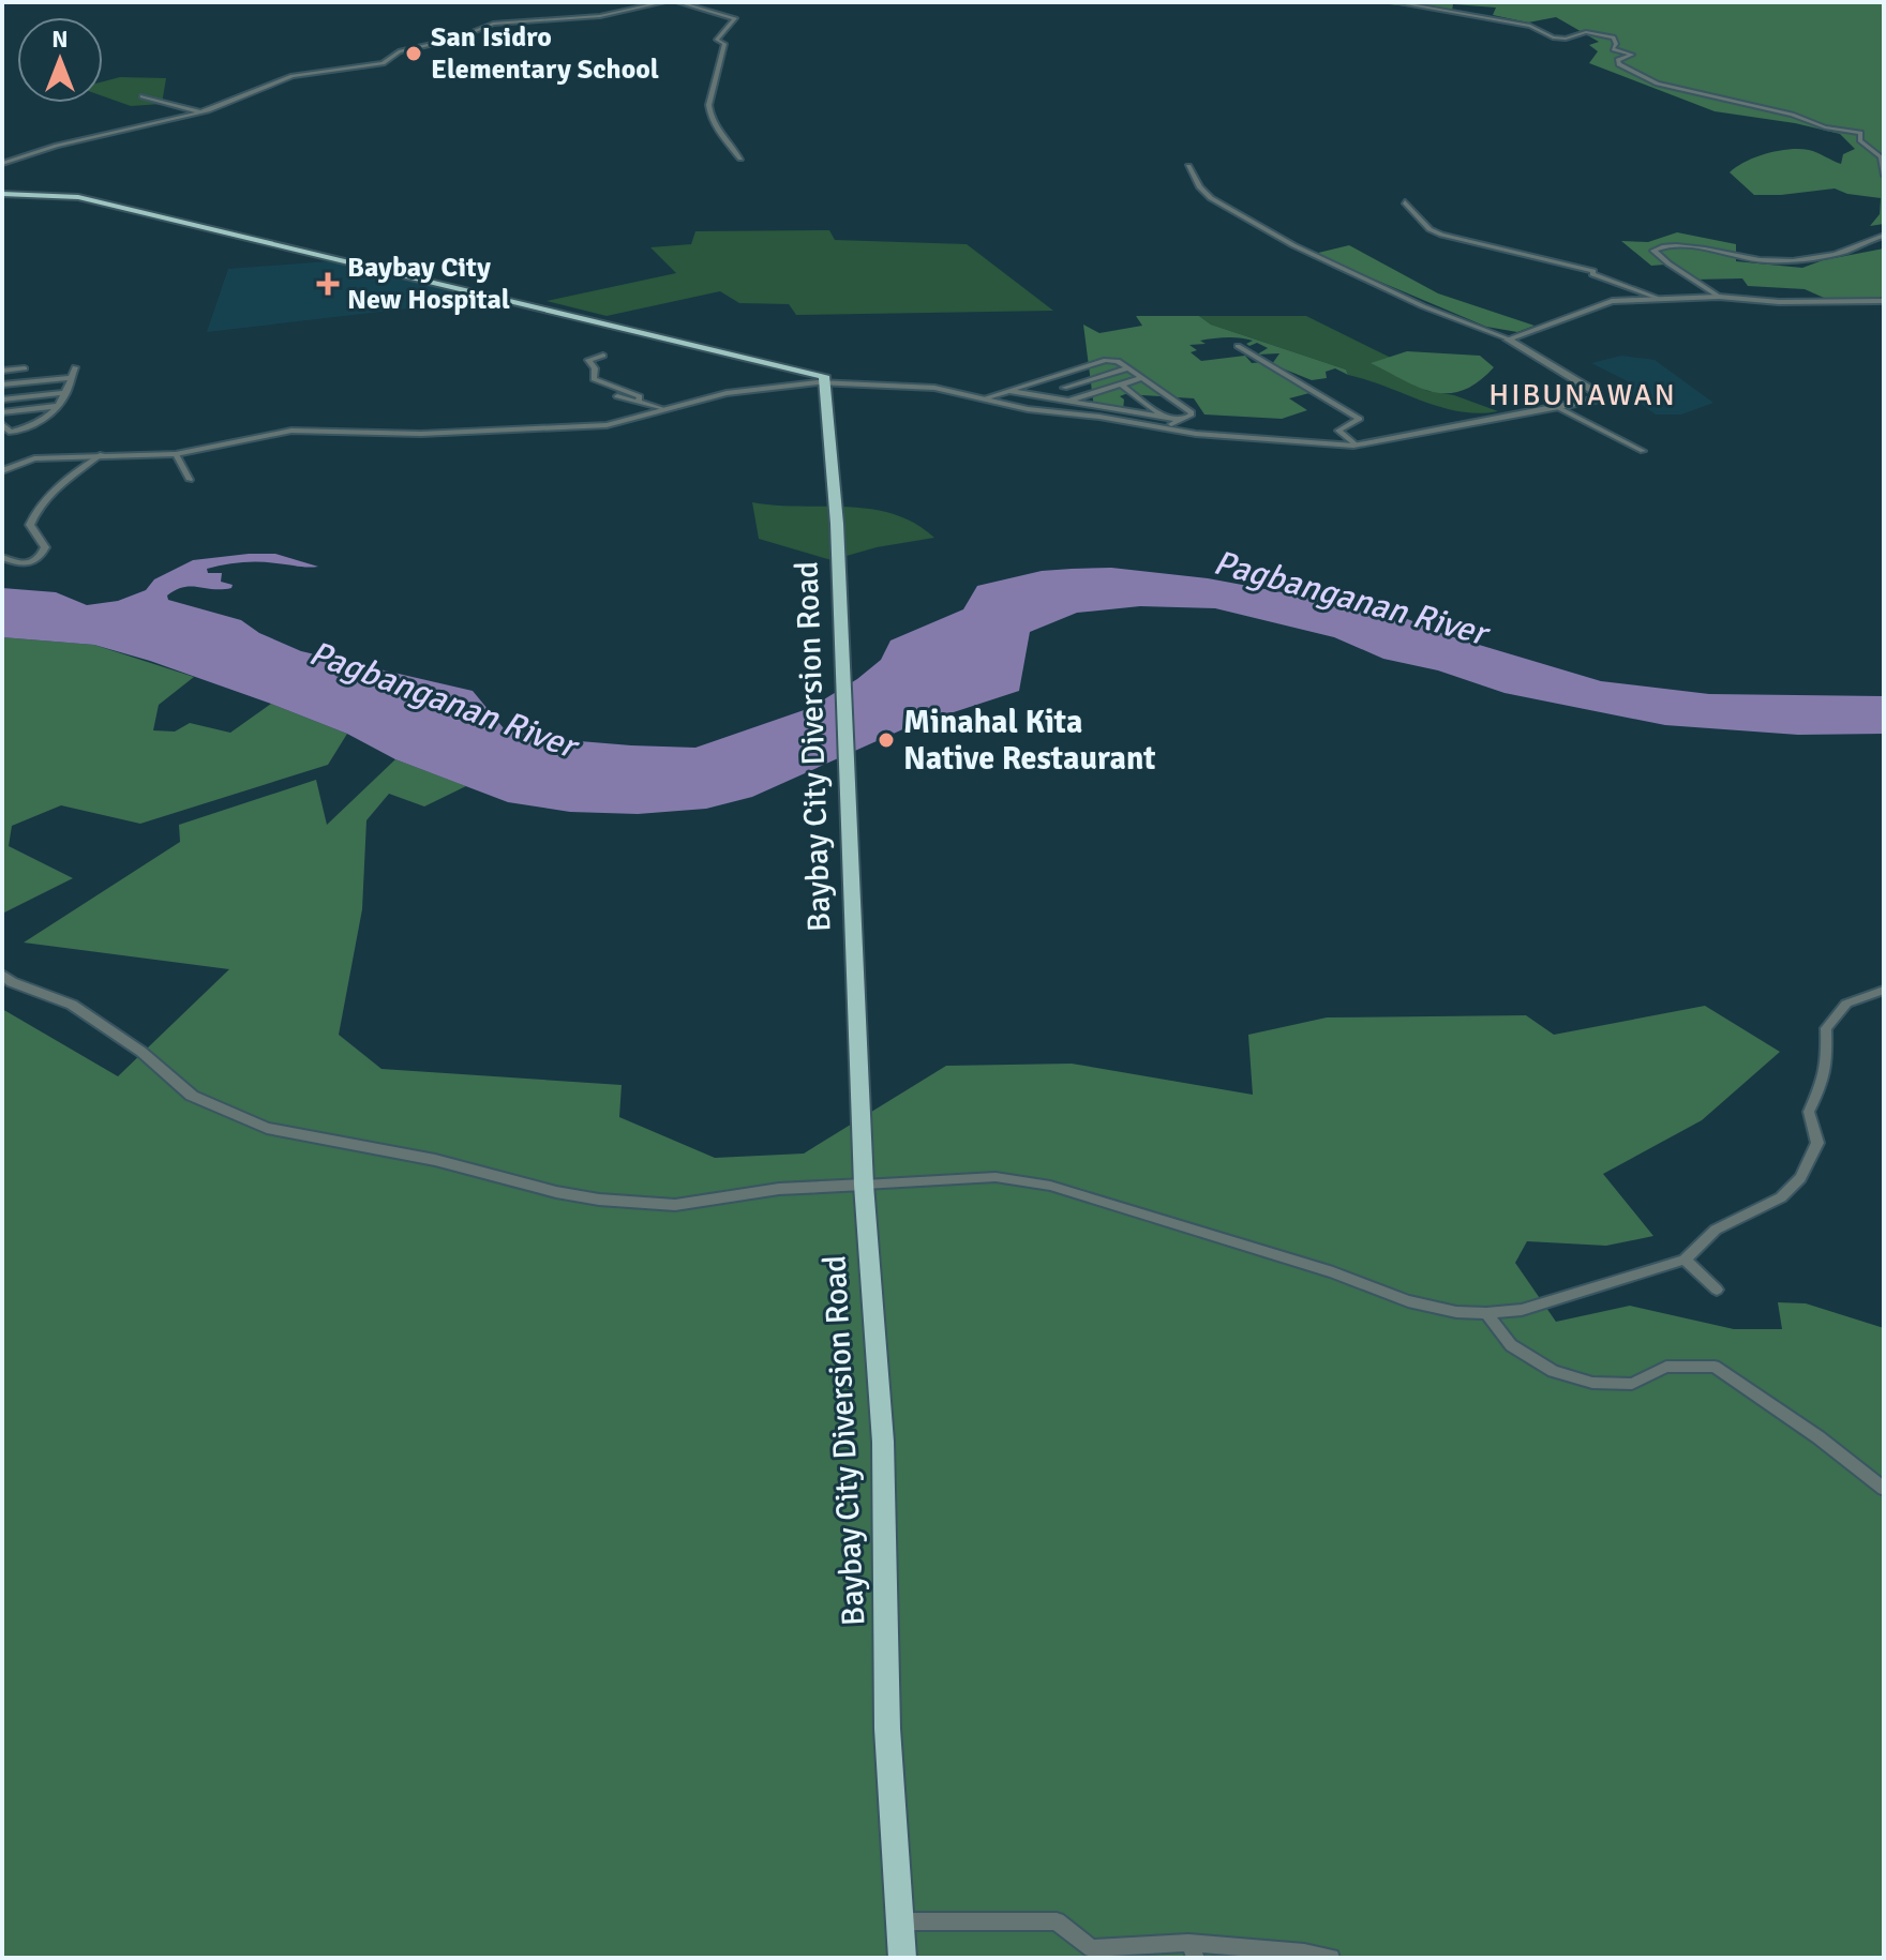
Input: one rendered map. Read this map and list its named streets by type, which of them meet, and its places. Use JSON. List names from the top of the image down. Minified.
{"streets":{"highway":["Baybay City Diversion Road"]},"districts":["HIBUNAWAN"],"water":["Pagbanganan River"],"places":{"other":["San Isidro Elementary School","Minahal Kita Native Restaurant"],"health":["Baybay City New Hospital"]},"north":"top"}
